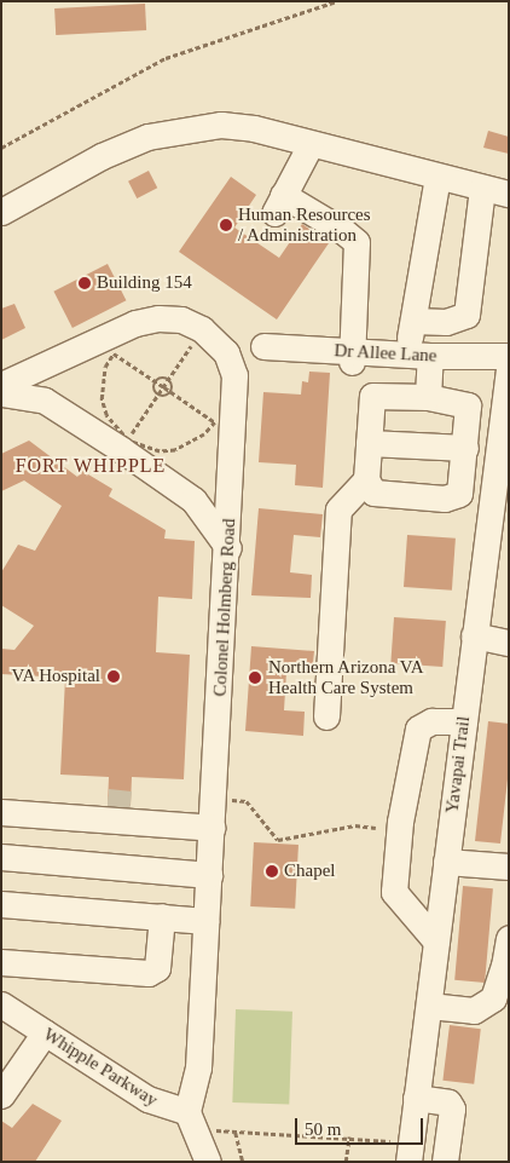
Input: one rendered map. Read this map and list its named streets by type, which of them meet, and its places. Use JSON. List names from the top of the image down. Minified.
{"streets":{"lane":["Dr Allee Lane","Colonel Holmberg Road","Yavapai Trail","Whipple Parkway"]},"crossings":[["Colonel Holmberg Road","Whipple Parkway"]],"districts":["FORT WHIPPLE"],"places":["Human Resources / Administration","Building 154","VA Hospital","Northern Arizona VA Health Care System","Chapel"],"scale_bar":"50 m"}
